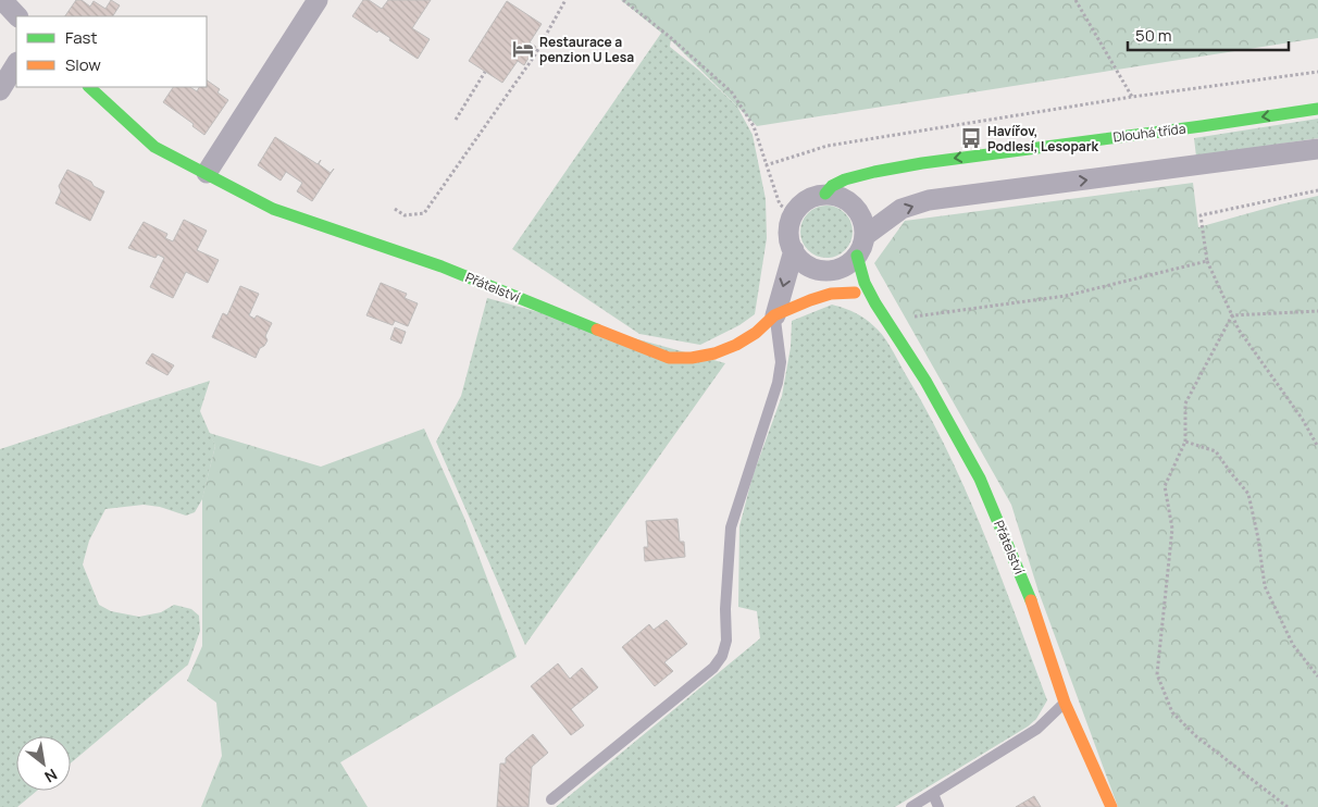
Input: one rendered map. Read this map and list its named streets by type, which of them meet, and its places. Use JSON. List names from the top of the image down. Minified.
{"streets":{"street":["Dlouhá třída","Přátelství"]},"crossings":[["Dlouhá třída","Přátelství"]],"places":{"hotel":["Restaurace a penzion U Lesa"],"bus stop":["Havířov, Podlesí, Lesopark"]},"legend":["Fast","Slow"],"scale_bar":"50 m","north":"bottom right"}
